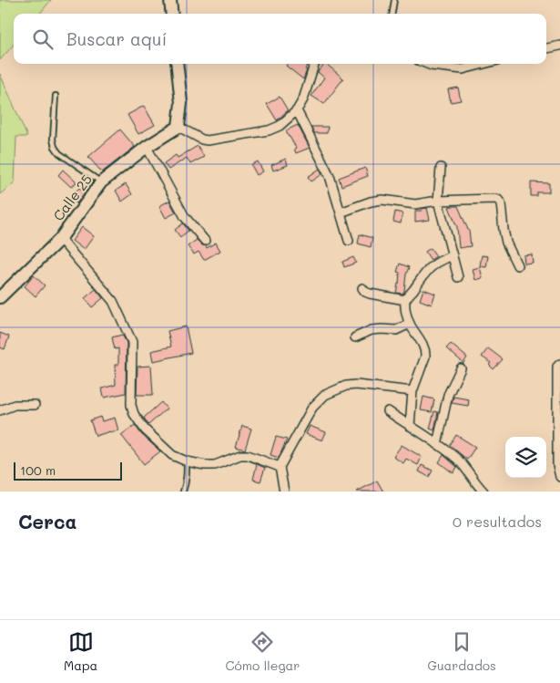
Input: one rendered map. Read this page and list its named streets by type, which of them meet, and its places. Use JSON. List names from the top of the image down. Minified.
{"streets":{"street":["Calle 25"]},"scale_bar":"100 m","page":{"search":"Buscar aquí","scale":"100 m","heading":["Cerca","0 resultados"],"nav":["Mapa","Cómo llegar","Guardados"]}}
